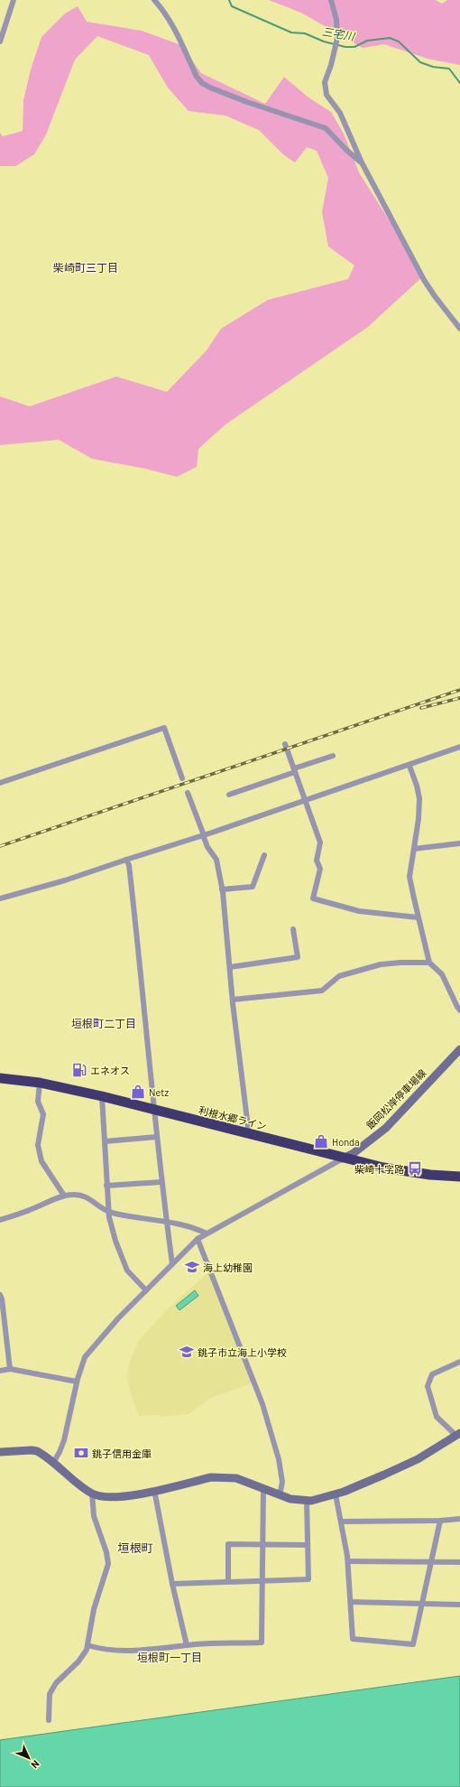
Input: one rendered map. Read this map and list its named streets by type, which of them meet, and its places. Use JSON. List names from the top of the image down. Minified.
{"streets":{"highway":["利根水郷ライン"],"street":["飯岡松岸停車場線"]},"crossings":[["飯岡松岸停車場線","利根水郷ライン"]],"districts":["柴崎町三丁目","垣根町二丁目","垣根町","垣根町一丁目"],"water":["三宅川"],"places":{"fuel station":["エネオス"],"shop":["Netz","Honda"],"bus stop":["柴崎十字路"],"school or university":["海上幼稚園","銚子市立海上小学校"],"bank":["銚子信用金庫"]},"north":"bottom right"}
